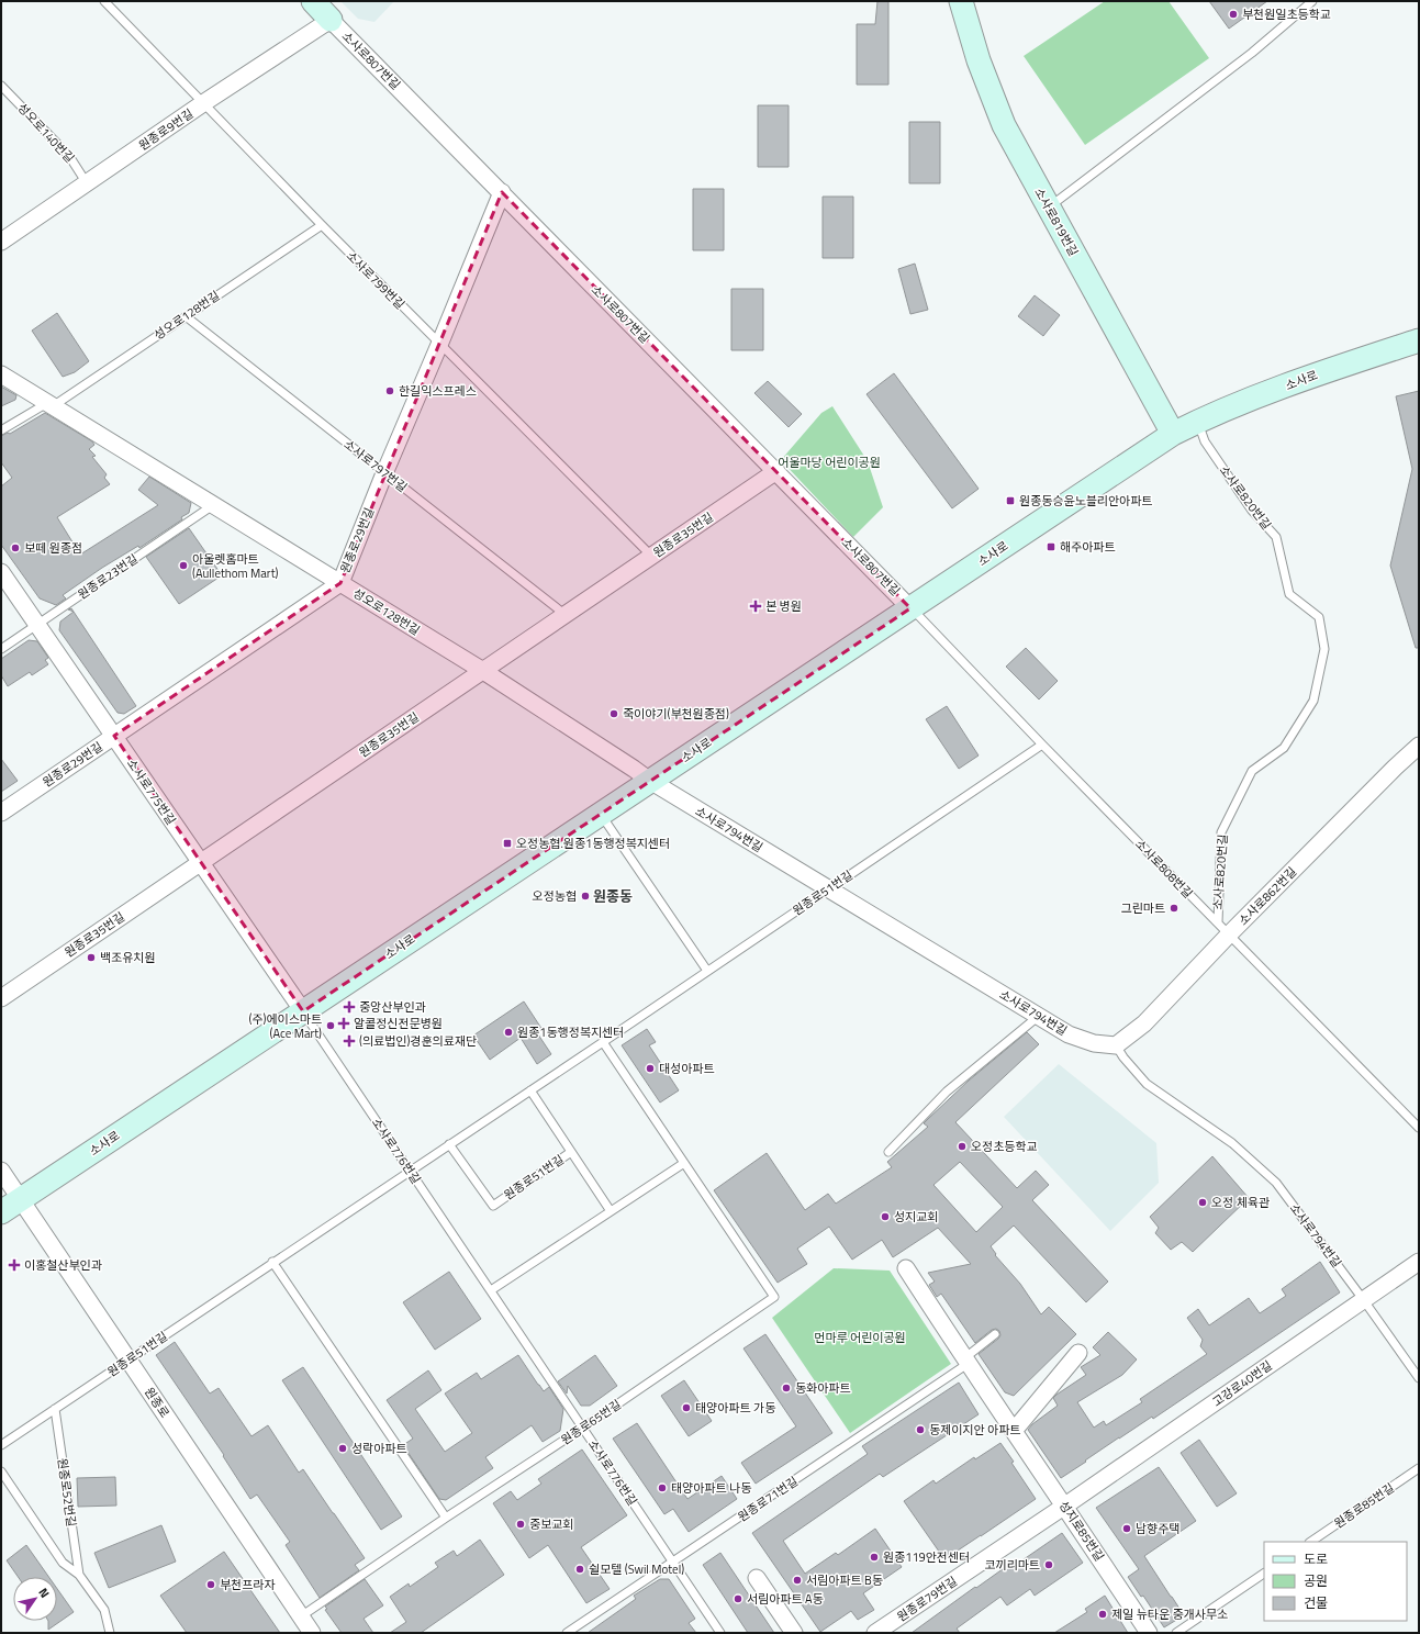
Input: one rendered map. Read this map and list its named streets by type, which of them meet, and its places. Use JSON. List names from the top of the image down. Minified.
{"streets":{"street":["소사로807번길","원종로9번길","소사로819번길","성오로128번길","소사로","원종로35번길","원종로29번길","소사로775번길","소사로794번길","소사로862번길","고강로40번길","원종로","성지로85번길","원종로79번길"],"lane":["성오로140번길","소사로799번길","소사로797번길","소사로820번길","원종로23번길","소사로808번길","원종로51번길","소사로776번길","원종로65번길","원종로52번길","원종로71번길","원종로85번길"]},"crossings":[["소사로807번길","원종로9번길"],["소사로807번길","소사로"],["소사로807번길","원종로35번길"],["소사로807번길","원종로29번길"],["소사로807번길","소사로808번길"],["원종로9번길","성오로140번길"],["원종로9번길","소사로799번길"],["소사로819번길","소사로"],["소사로799번길","성오로128번길"],["소사로799번길","원종로35번길"],["소사로799번길","원종로29번길"],["성오로128번길","소사로"],["성오로128번길","소사로797번길"],["성오로128번길","원종로35번길"],["성오로128번길","원종로29번길"],["성오로128번길","원종로23번길"],["성오로128번길","소사로794번길"],["소사로","소사로820번길"],["소사로","소사로775번길"],["소사로","소사로794번길"],["소사로","소사로808번길"],["소사로","소사로776번길"],["소사로","원종로"],["소사로797번길","원종로35번길"],["소사로797번길","원종로29번길"],["소사로820번길","소사로808번길"],["원종로35번길","소사로775번길"],["원종로29번길","소사로775번길"],["원종로23번길","소사로775번길"],["소사로775번길","소사로776번길"],["소사로794번길","원종로51번길"],["소사로794번길","소사로862번길"],["소사로794번길","고강로40번길"],["소사로808번길","원종로51번길"],["소사로808번길","소사로862번길"],["원종로51번길","소사로776번길"],["원종로51번길","원종로"],["원종로51번길","원종로52번길"],["소사로776번길","원종로65번길"],["소사로776번길","원종로71번길"],["고강로40번길","성지로85번길"],["고강로40번길","원종로79번길"],["원종로","원종로65번길"],["원종로71번길","성지로85번길"],["성지로85번길","원종로79번길"]],"districts":["원종동"],"parks":["어울마당 어린이공원","먼마루 어린이공원"],"places":{"other":["부천원일초등학교","한길익스프레스","보떼 원종점","아울렛홈마트 (Aullethom Mart)","죽이야기(부천원종점)","오정농협","그린마트","백조유치원","(주)에이스마트 (Ace Mart)","원종1동행정복지센터","대성아파트","오정초등학교","오정 체육관","성지교회","동화아파트","태양아파트 가동","동제이지안 아파트","성락아파트","태양아파트 나동","중보교회","남향주택","원종119안전센터","코끼리마트","쉴모텔 (Swil Motel)","서림아파트 B동","부천프라자","서림아파트 A동","제일 뉴타운 중개사무소"],"transit":["원종동승윤노블리안아파트","해주아파트","오정농협.원종1동행정복지센터"],"health":["본 병원","중앙산부인과","알콜정신전문병원","(의료법인)경훈의료재단","이홍철산부인과"]},"legend":["도로","공원","건물"],"north":"top right"}
